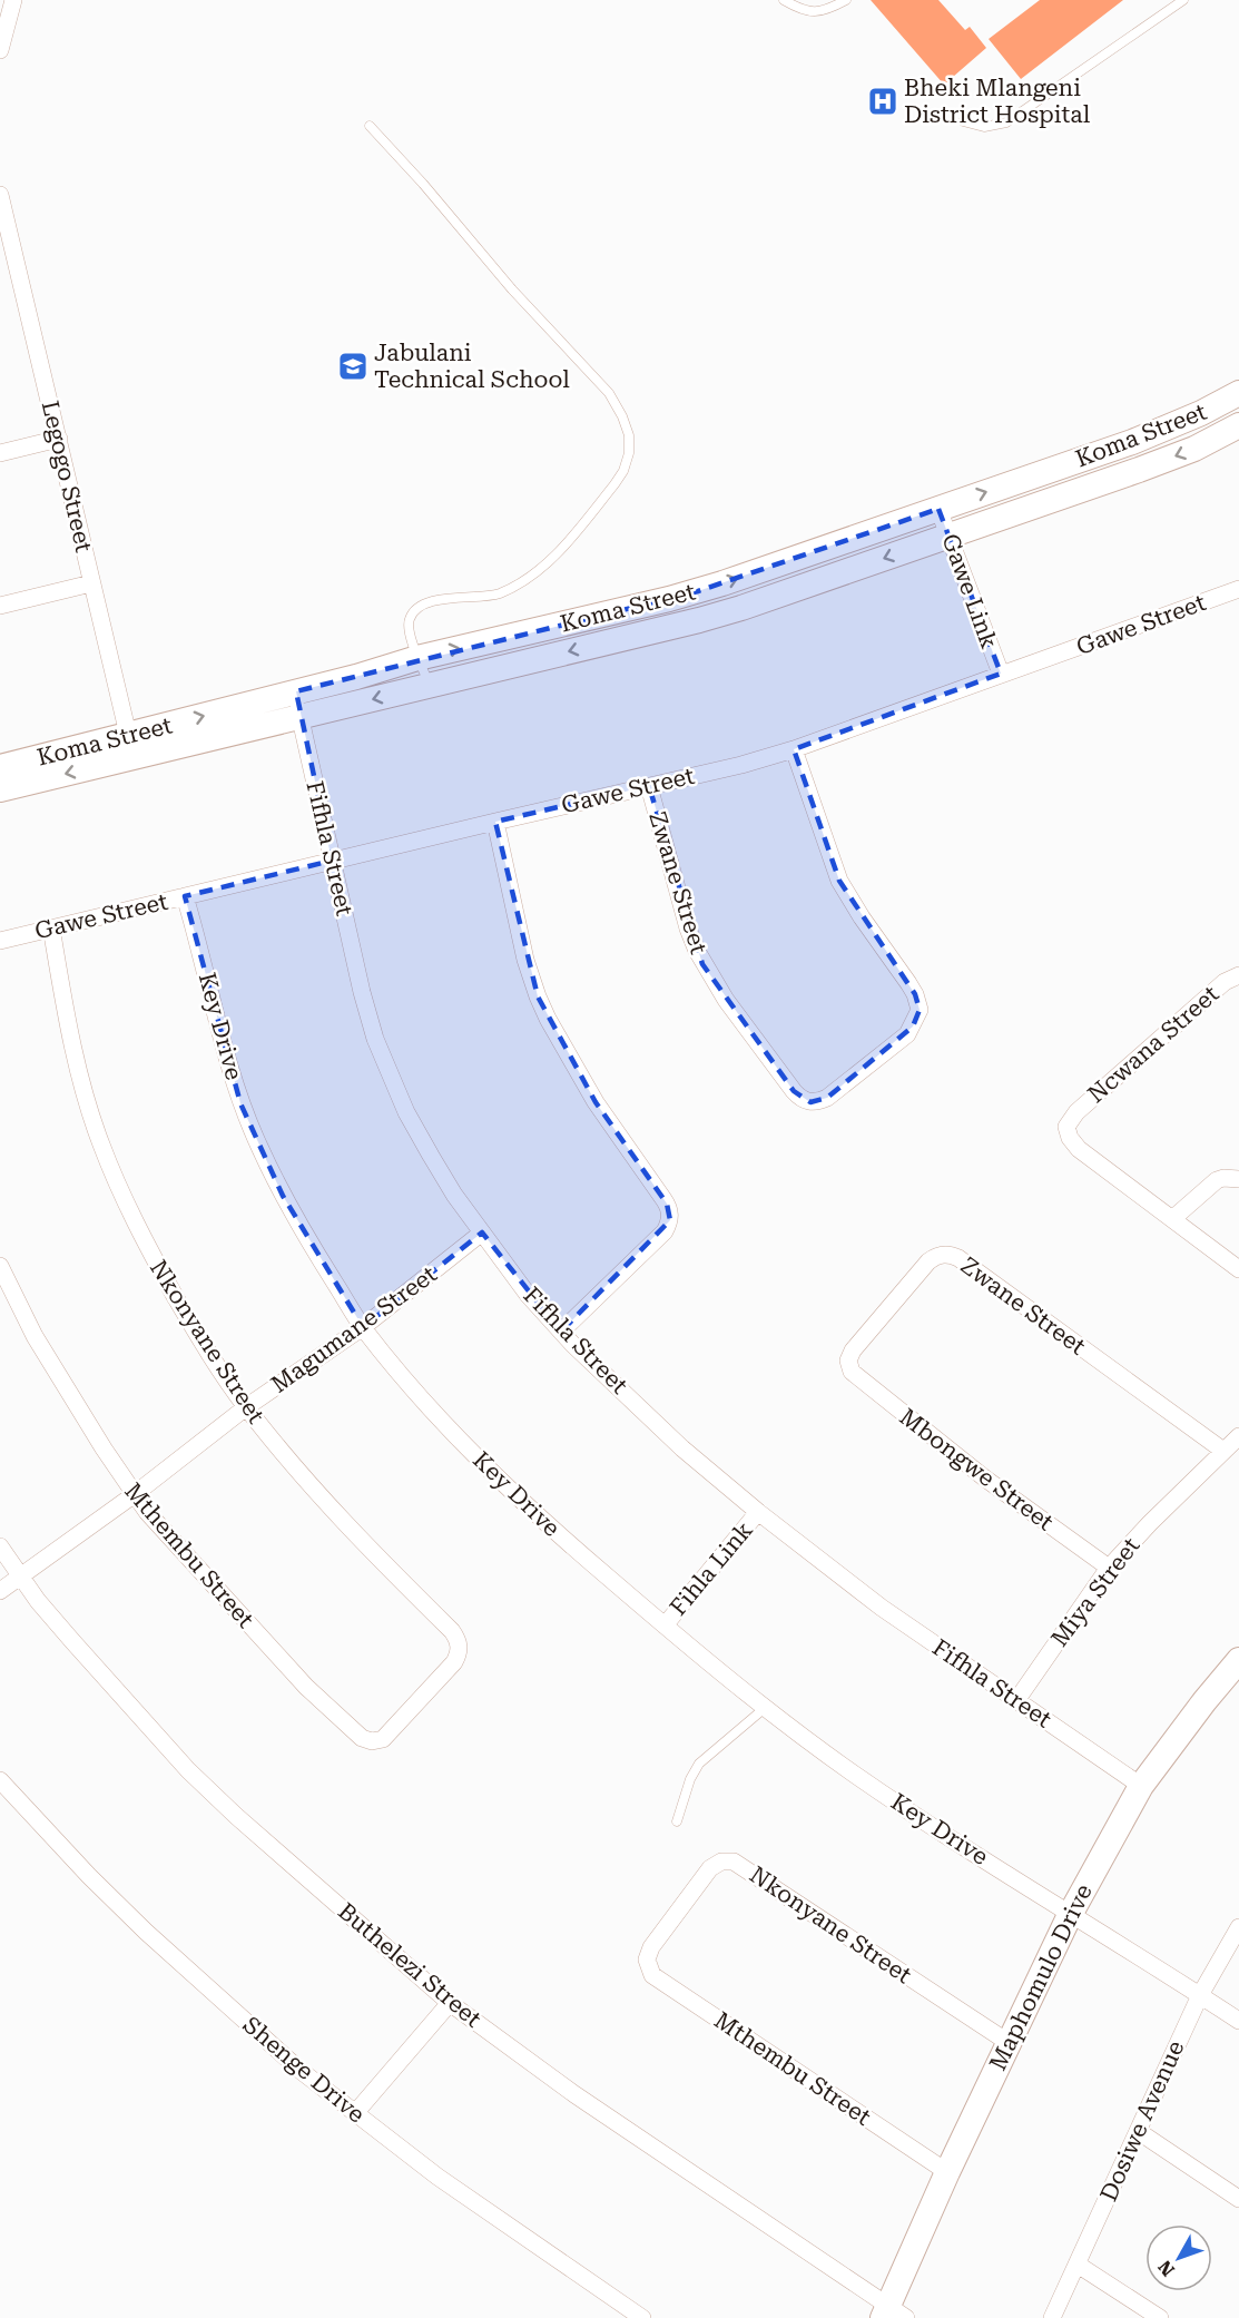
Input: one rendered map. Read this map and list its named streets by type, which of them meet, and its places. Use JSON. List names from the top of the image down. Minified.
{"streets":{"main road":["Koma Street","Maphomulo Drive"],"street":["Legogo Street","Gawe Link","Gawe Street","Fifhla Street","Zwane Street","Key Drive","Ncwana Street","Magumane Street","Nkonyane Street","Mbongwe Street","Mthembu Street","Fihla Link","Miya Street","Buthelezi Street","Shenge Drive","Dosiwe Avenue"]},"crossings":[["Koma Street","Legogo Street"],["Koma Street","Gawe Link"],["Koma Street","Fifhla Street"],["Gawe Link","Gawe Street"],["Gawe Street","Fifhla Street"],["Gawe Street","Zwane Street"],["Gawe Street","Key Drive"],["Gawe Street","Nkonyane Street"],["Fifhla Street","Magumane Street"],["Fifhla Street","Fihla Link"],["Fifhla Street","Miya Street"],["Fifhla Street","Maphomulo Drive"],["Zwane Street","Mbongwe Street"],["Zwane Street","Miya Street"],["Key Drive","Magumane Street"],["Key Drive","Fihla Link"],["Key Drive","Maphomulo Drive"],["Key Drive","Dosiwe Avenue"],["Magumane Street","Nkonyane Street"],["Magumane Street","Mthembu Street"],["Magumane Street","Buthelezi Street"],["Nkonyane Street","Mthembu Street"],["Nkonyane Street","Maphomulo Drive"],["Mbongwe Street","Miya Street"],["Mthembu Street","Maphomulo Drive"],["Buthelezi Street","Maphomulo Drive"]],"places":{"hospital":["Bheki Mlangeni District Hospital"],"school or university":["Jabulani Technical School"]},"north":"bottom left"}
